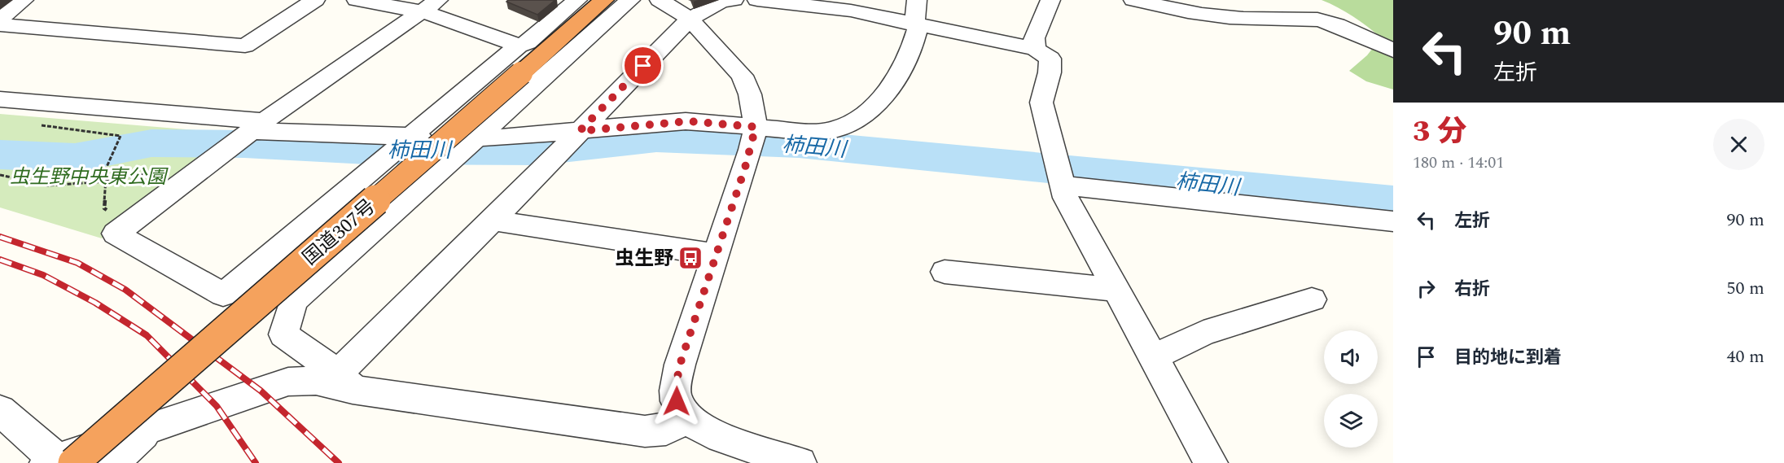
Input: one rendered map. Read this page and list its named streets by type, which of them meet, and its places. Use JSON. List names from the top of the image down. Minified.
{"streets":{"highway":["国道307号"]},"water":["柿田川"],"parks":["虫生野中央東公園"],"places":{"bus stop":["虫生野"]},"page":{"turn":["90 m","左折"],"heading":["3 分","180 m · 14:01"],"list":[{"name":"左折","value":"90 m"},{"name":"右折","value":"50 m"},{"name":"目的地に到着","value":"40 m"}]}}
